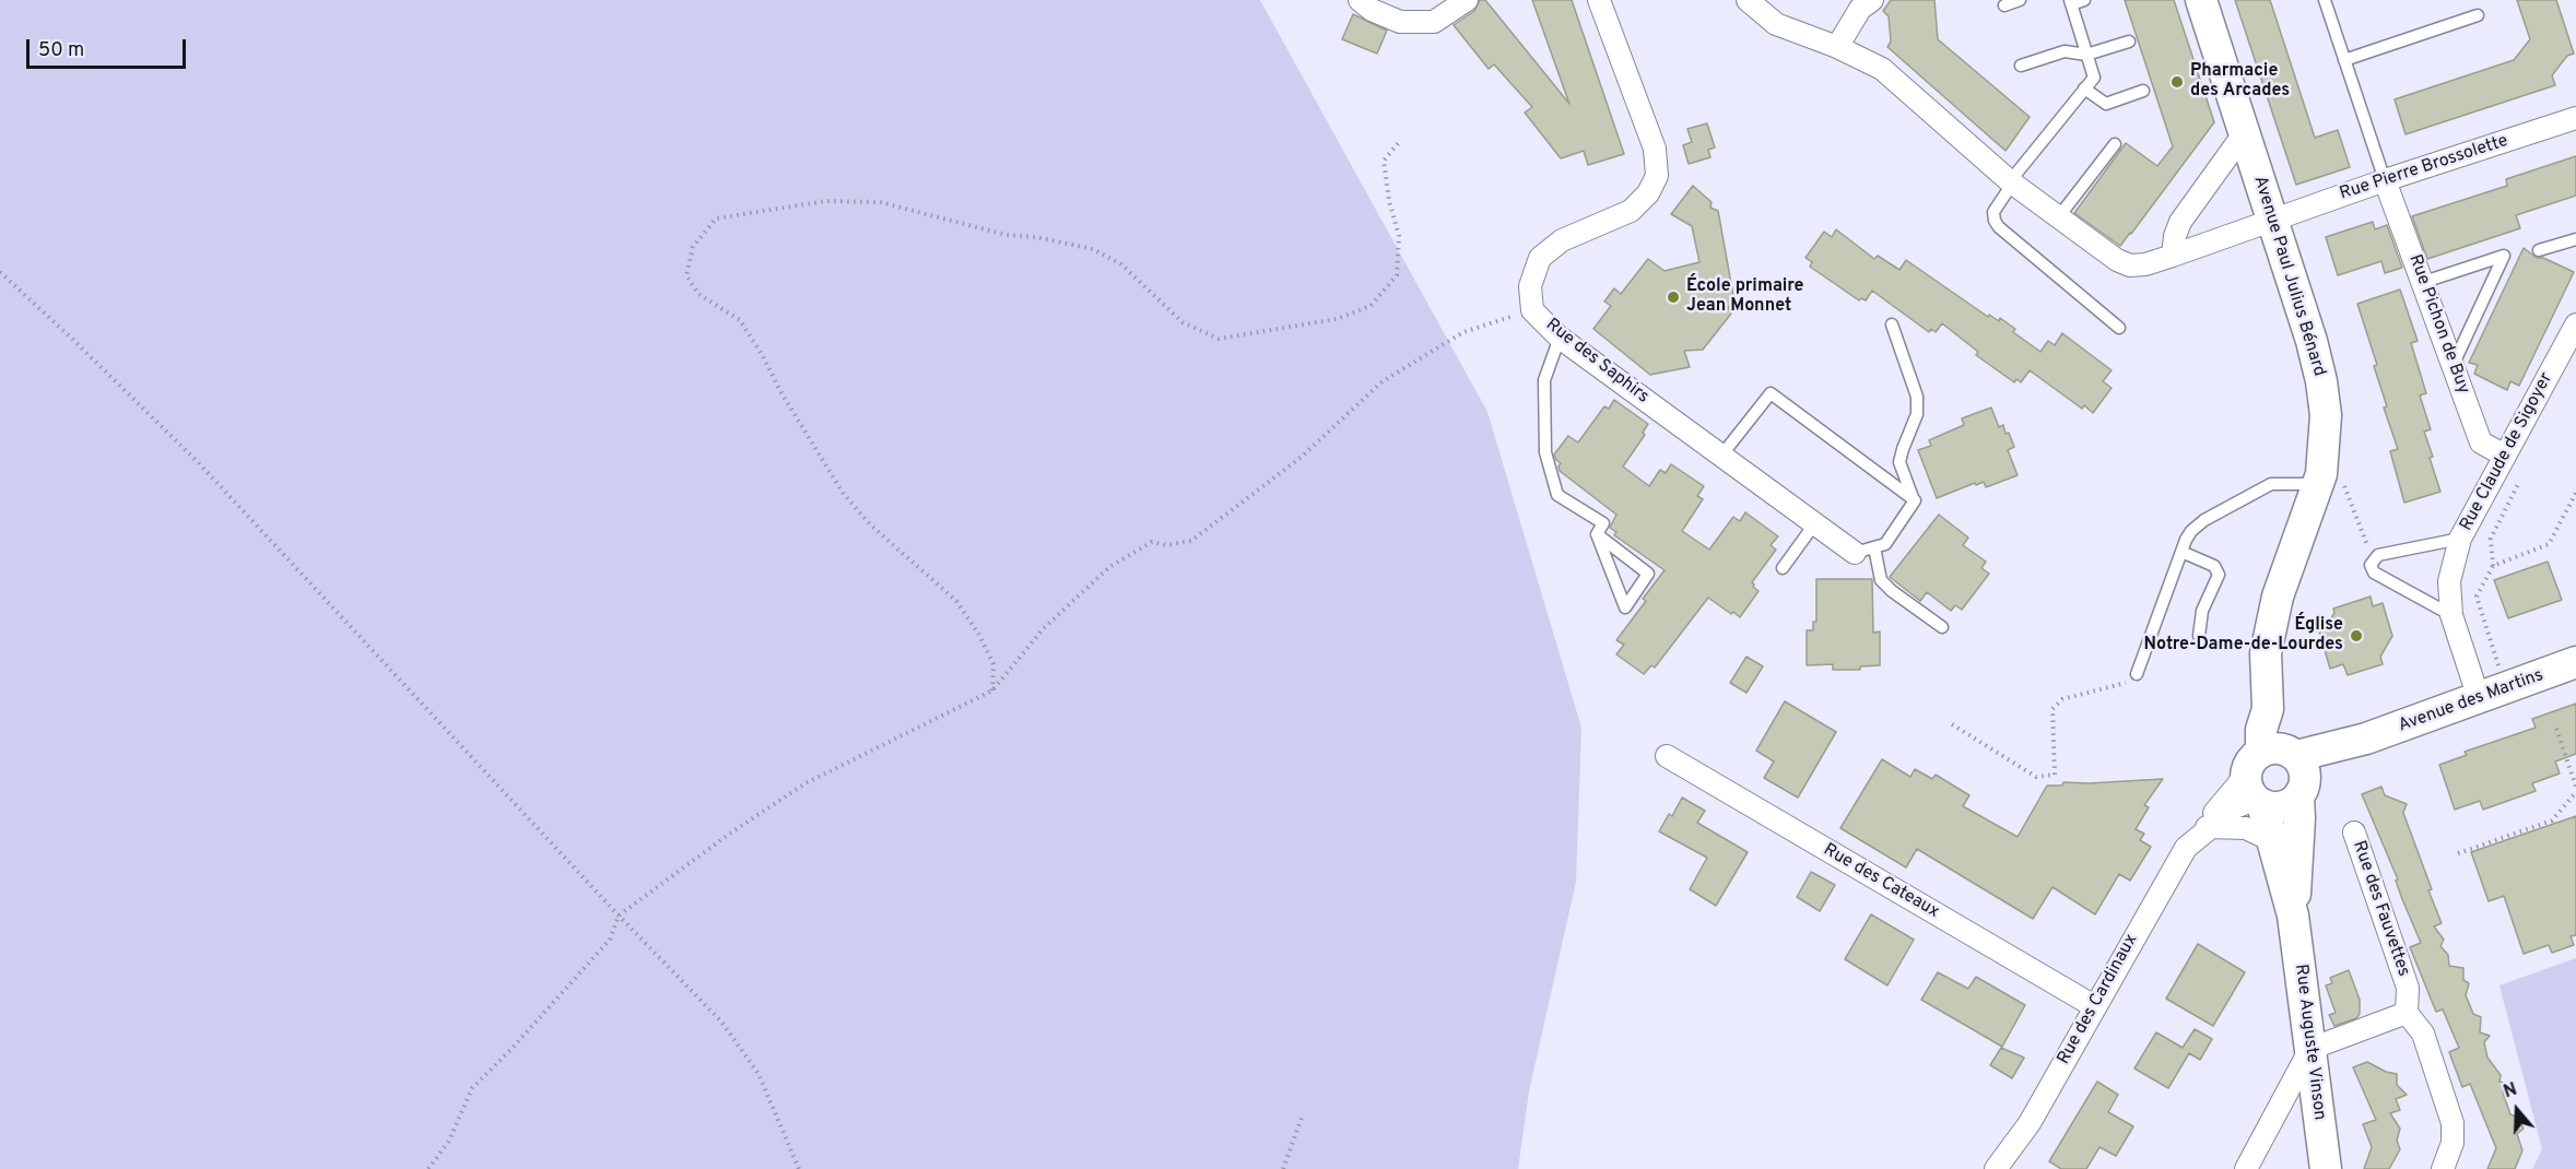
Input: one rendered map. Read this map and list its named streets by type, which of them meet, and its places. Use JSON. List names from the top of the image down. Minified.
{"streets":{"main road":["Avenue Paul Julius Bénard","Avenue des Martins","Rue Auguste Vinson"],"street":["Rue Pierre Brossolette","Rue Pichon de Buy","Rue des Saphirs","Rue Claude de Sigoyer","Rue des Cateaux","Rue des Fauvettes","Rue des Cardinaux"]},"crossings":[["Rue Pierre Brossolette","Avenue Paul Julius Bénard"],["Rue Pierre Brossolette","Rue Pichon de Buy"],["Avenue Paul Julius Bénard","Avenue des Martins"],["Avenue Paul Julius Bénard","Rue des Cardinaux"],["Avenue Paul Julius Bénard","Rue Auguste Vinson"],["Rue Pichon de Buy","Rue Claude de Sigoyer"],["Rue Claude de Sigoyer","Avenue des Martins"],["Avenue des Martins","Rue des Cardinaux"],["Rue des Cateaux","Rue des Cardinaux"]],"places":["Pharmacie des Arcades","École primaire Jean Monnet","Église Notre-Dame-de-Lourdes"],"scale_bar":"50 m","north":"top"}
